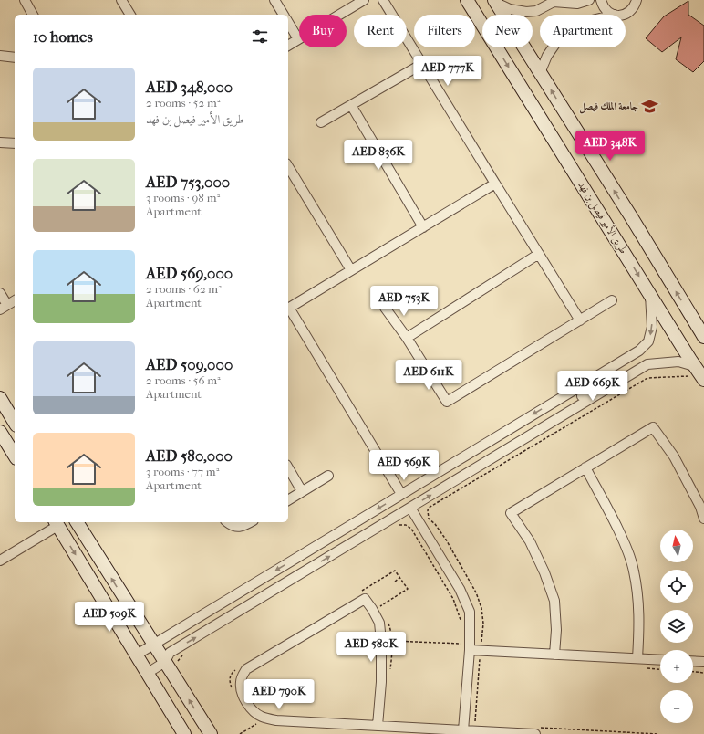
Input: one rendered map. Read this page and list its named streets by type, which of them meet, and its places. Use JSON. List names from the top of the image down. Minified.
{"streets":{"main road":["طريق الأمير فيصل بن فهد"]},"places":{"school or university":["جامعة الملك فيصل"]},"north":"top","page":{"chip":["Buy","Rent","Filters","New","Apartment"],"heading":"10 homes","price":["AED 777K","AED 348K","AED 836K","AED 753K","AED 611K","AED 669K","AED 569K","AED 509K","AED 580K","AED 790K"],"list":[{"name":"AED 348,000","note":"2 rooms · 52 m² · طريق الأمير فيصل بن فهد"},{"name":"AED 753,000","note":"3 rooms · 98 m² · Apartment"},{"name":"AED 569,000","note":"2 rooms · 62 m² · Apartment"},{"name":"AED 509,000","note":"2 rooms · 56 m² · Apartment"},{"name":"AED 580,000","note":"3 rooms · 77 m² · Apartment"}],"map_buttons":["+","−"]}}
